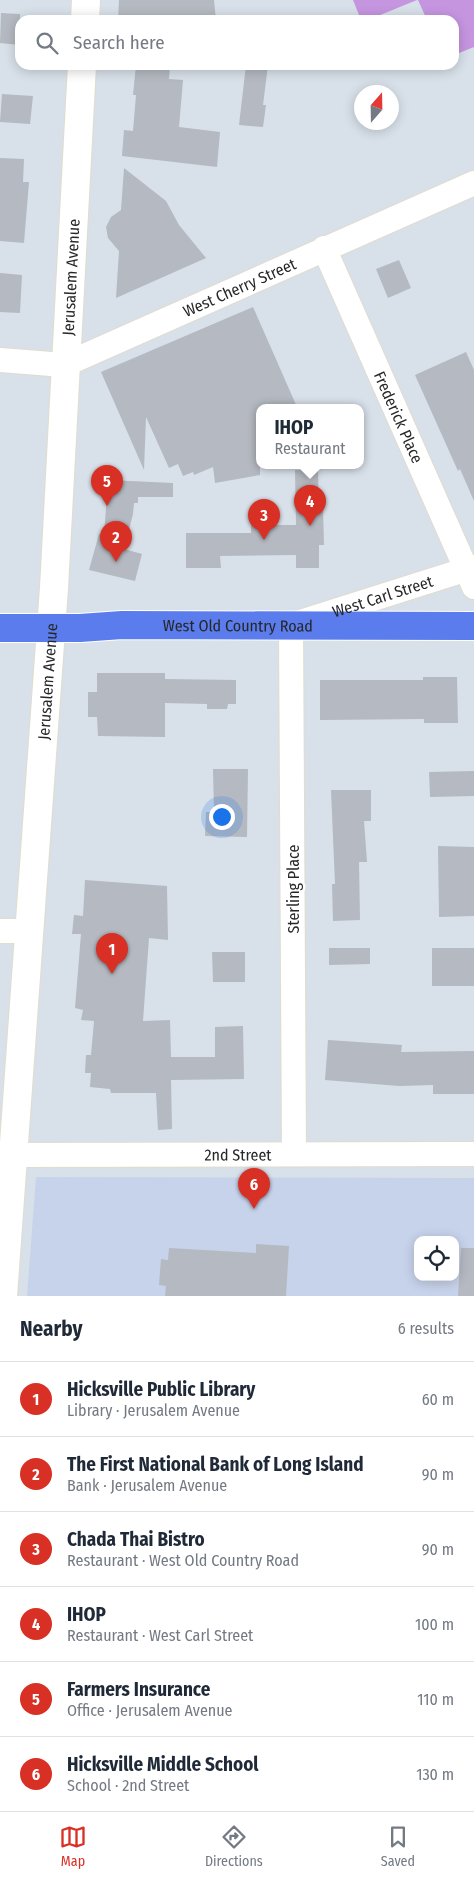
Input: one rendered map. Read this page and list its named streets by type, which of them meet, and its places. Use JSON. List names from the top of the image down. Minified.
{"streets":{"main road":["Jerusalem Avenue","West Old Country Road"],"street":["West Cherry Street","Frederick Place","West Carl Street","Sterling Place","2nd Street"]},"crossings":[["Jerusalem Avenue","West Cherry Street"],["Jerusalem Avenue","West Old Country Road"],["Jerusalem Avenue","2nd Street"],["West Cherry Street","Frederick Place"],["Frederick Place","West Carl Street"],["West Carl Street","West Old Country Road"],["West Carl Street","Sterling Place"],["West Old Country Road","Sterling Place"],["Sterling Place","2nd Street"]],"north":"top","page":{"search":"Search here","popup":["IHOP","Restaurant"],"pins":["5","4","3","2","1","6"],"heading":["Nearby","6 results"],"list":[{"mark":"1","name":"Hicksville Public Library","note":"Library · Jerusalem Avenue","value":"60 m"},{"mark":"2","name":"The First National Bank of Long Island","note":"Bank · Jerusalem Avenue","value":"90 m"},{"mark":"3","name":"Chada Thai Bistro","note":"Restaurant · West Old Country Road","value":"90 m"},{"mark":"4","name":"IHOP","note":"Restaurant · West Carl Street","value":"100 m"},{"mark":"5","name":"Farmers Insurance","note":"Office · Jerusalem Avenue","value":"110 m"},{"mark":"6","name":"Hicksville Middle School","note":"School · 2nd Street","value":"130 m"}],"nav":["Map","Directions","Saved"]}}
